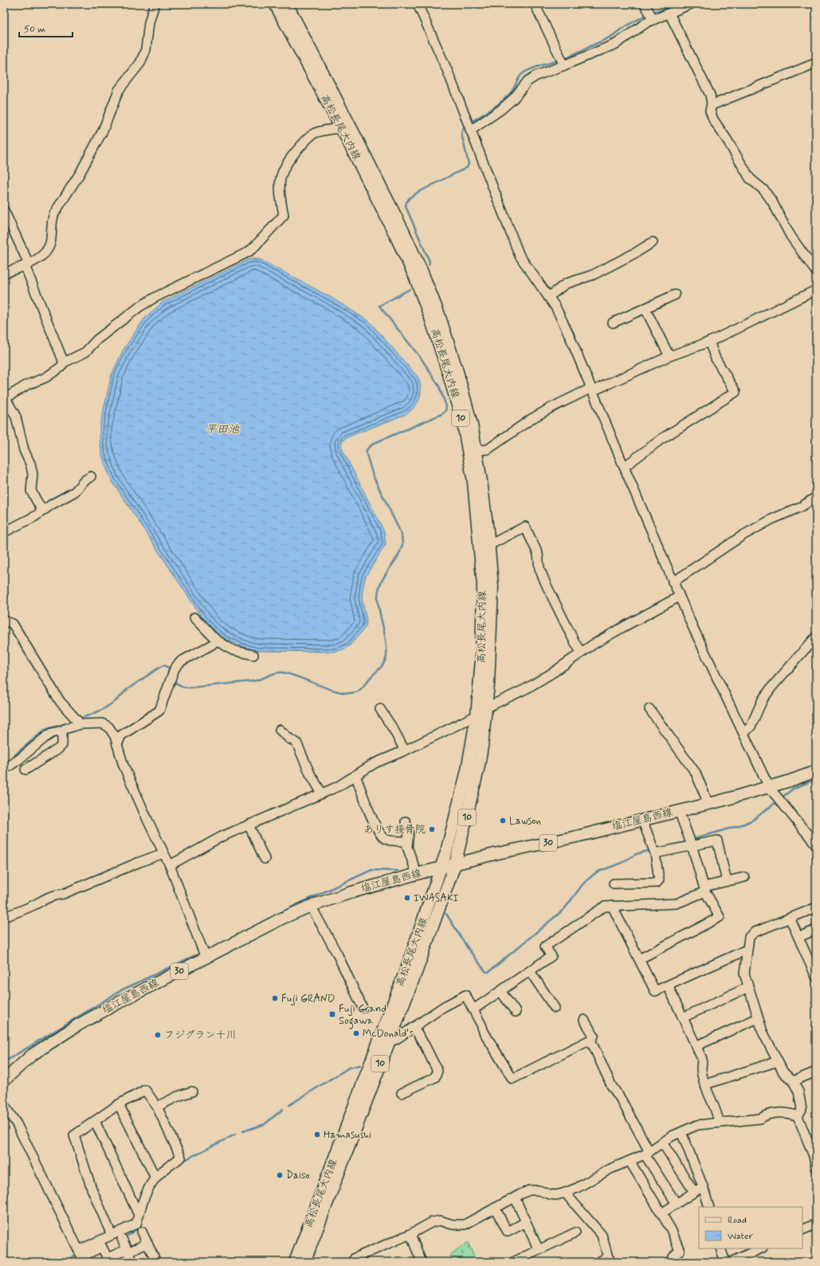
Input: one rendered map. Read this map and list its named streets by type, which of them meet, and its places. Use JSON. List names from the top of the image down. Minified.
{"streets":{"main road":["高松長尾大内線","10","塩江屋島西線","30"]},"crossings":[["高松長尾大内線","塩江屋島西線"]],"water":["平田池"],"places":{"other":["Lawson","ありす接骨院","IWASAKI","Fuji GRAND","McDonald's","フジグラン十川","Hamasushi","Daiso"],"transit":["Fuji Grand Sogawa"]},"legend":["Road","Water"],"scale_bar":"50 m"}
